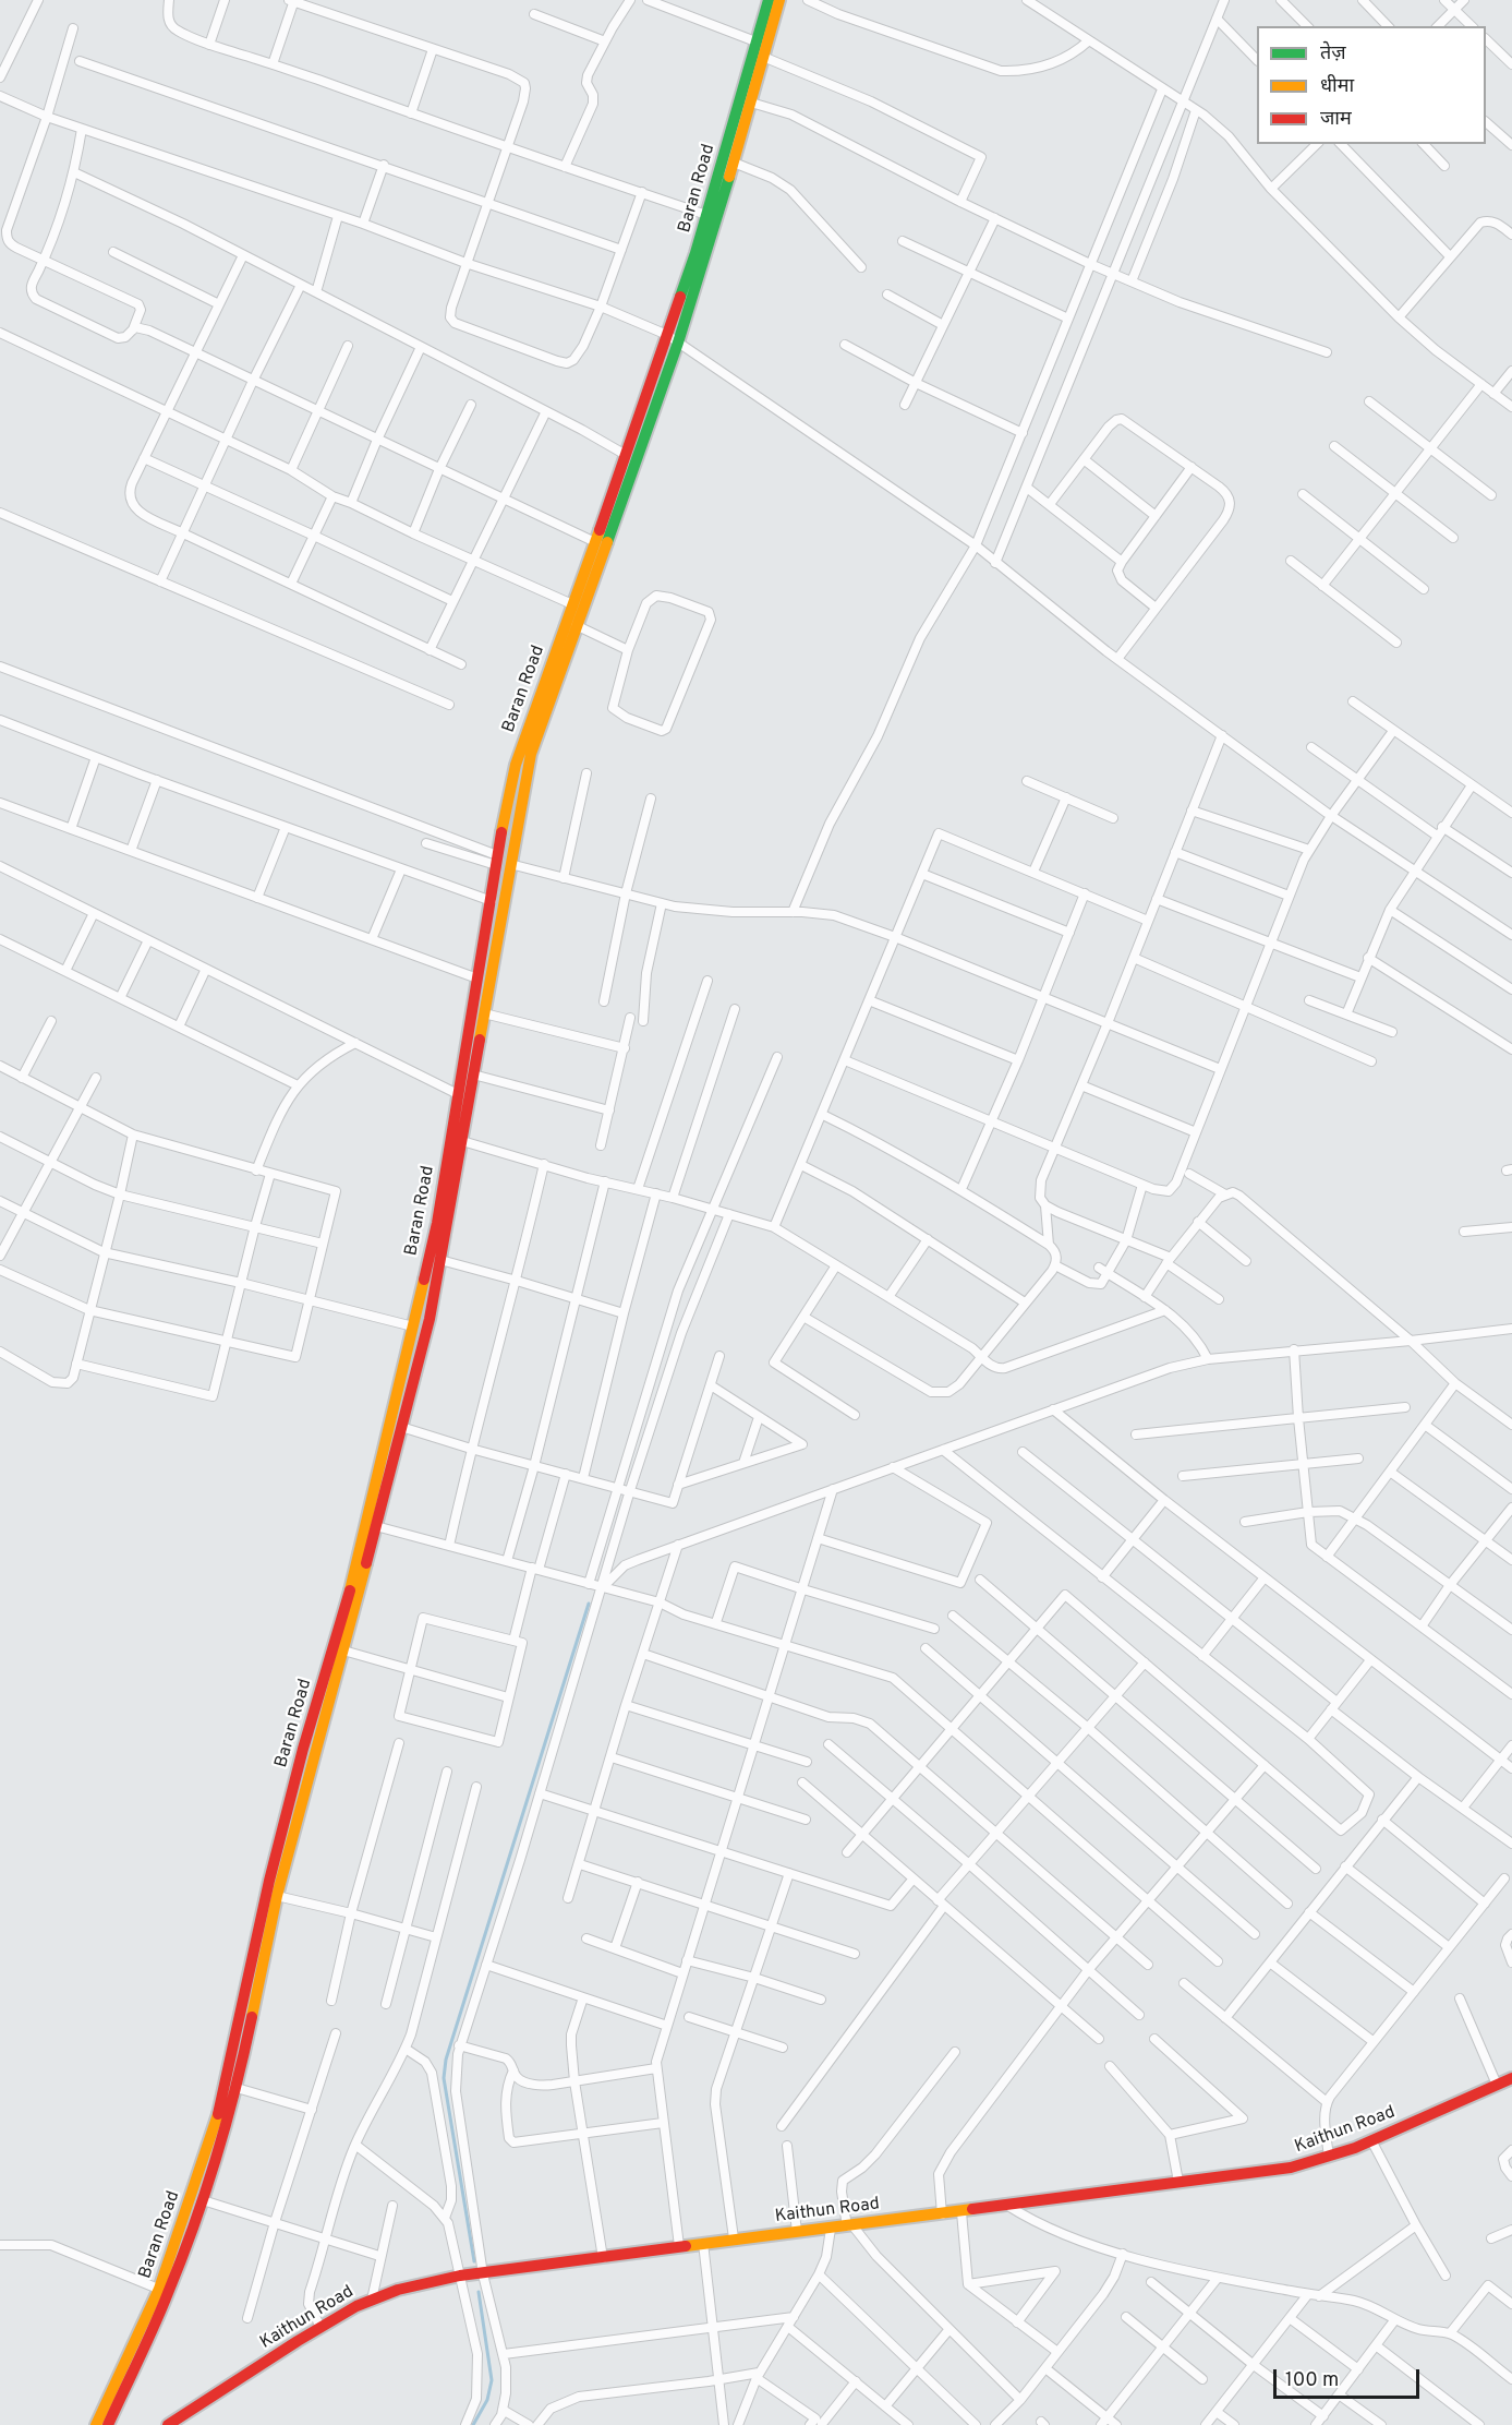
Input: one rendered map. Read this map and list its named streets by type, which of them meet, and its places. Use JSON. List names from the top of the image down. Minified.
{"streets":{"main road":["Baran Road","Kaithun Road"]},"legend":["तेज़","धीमा","जाम"],"scale_bar":"100 m"}
